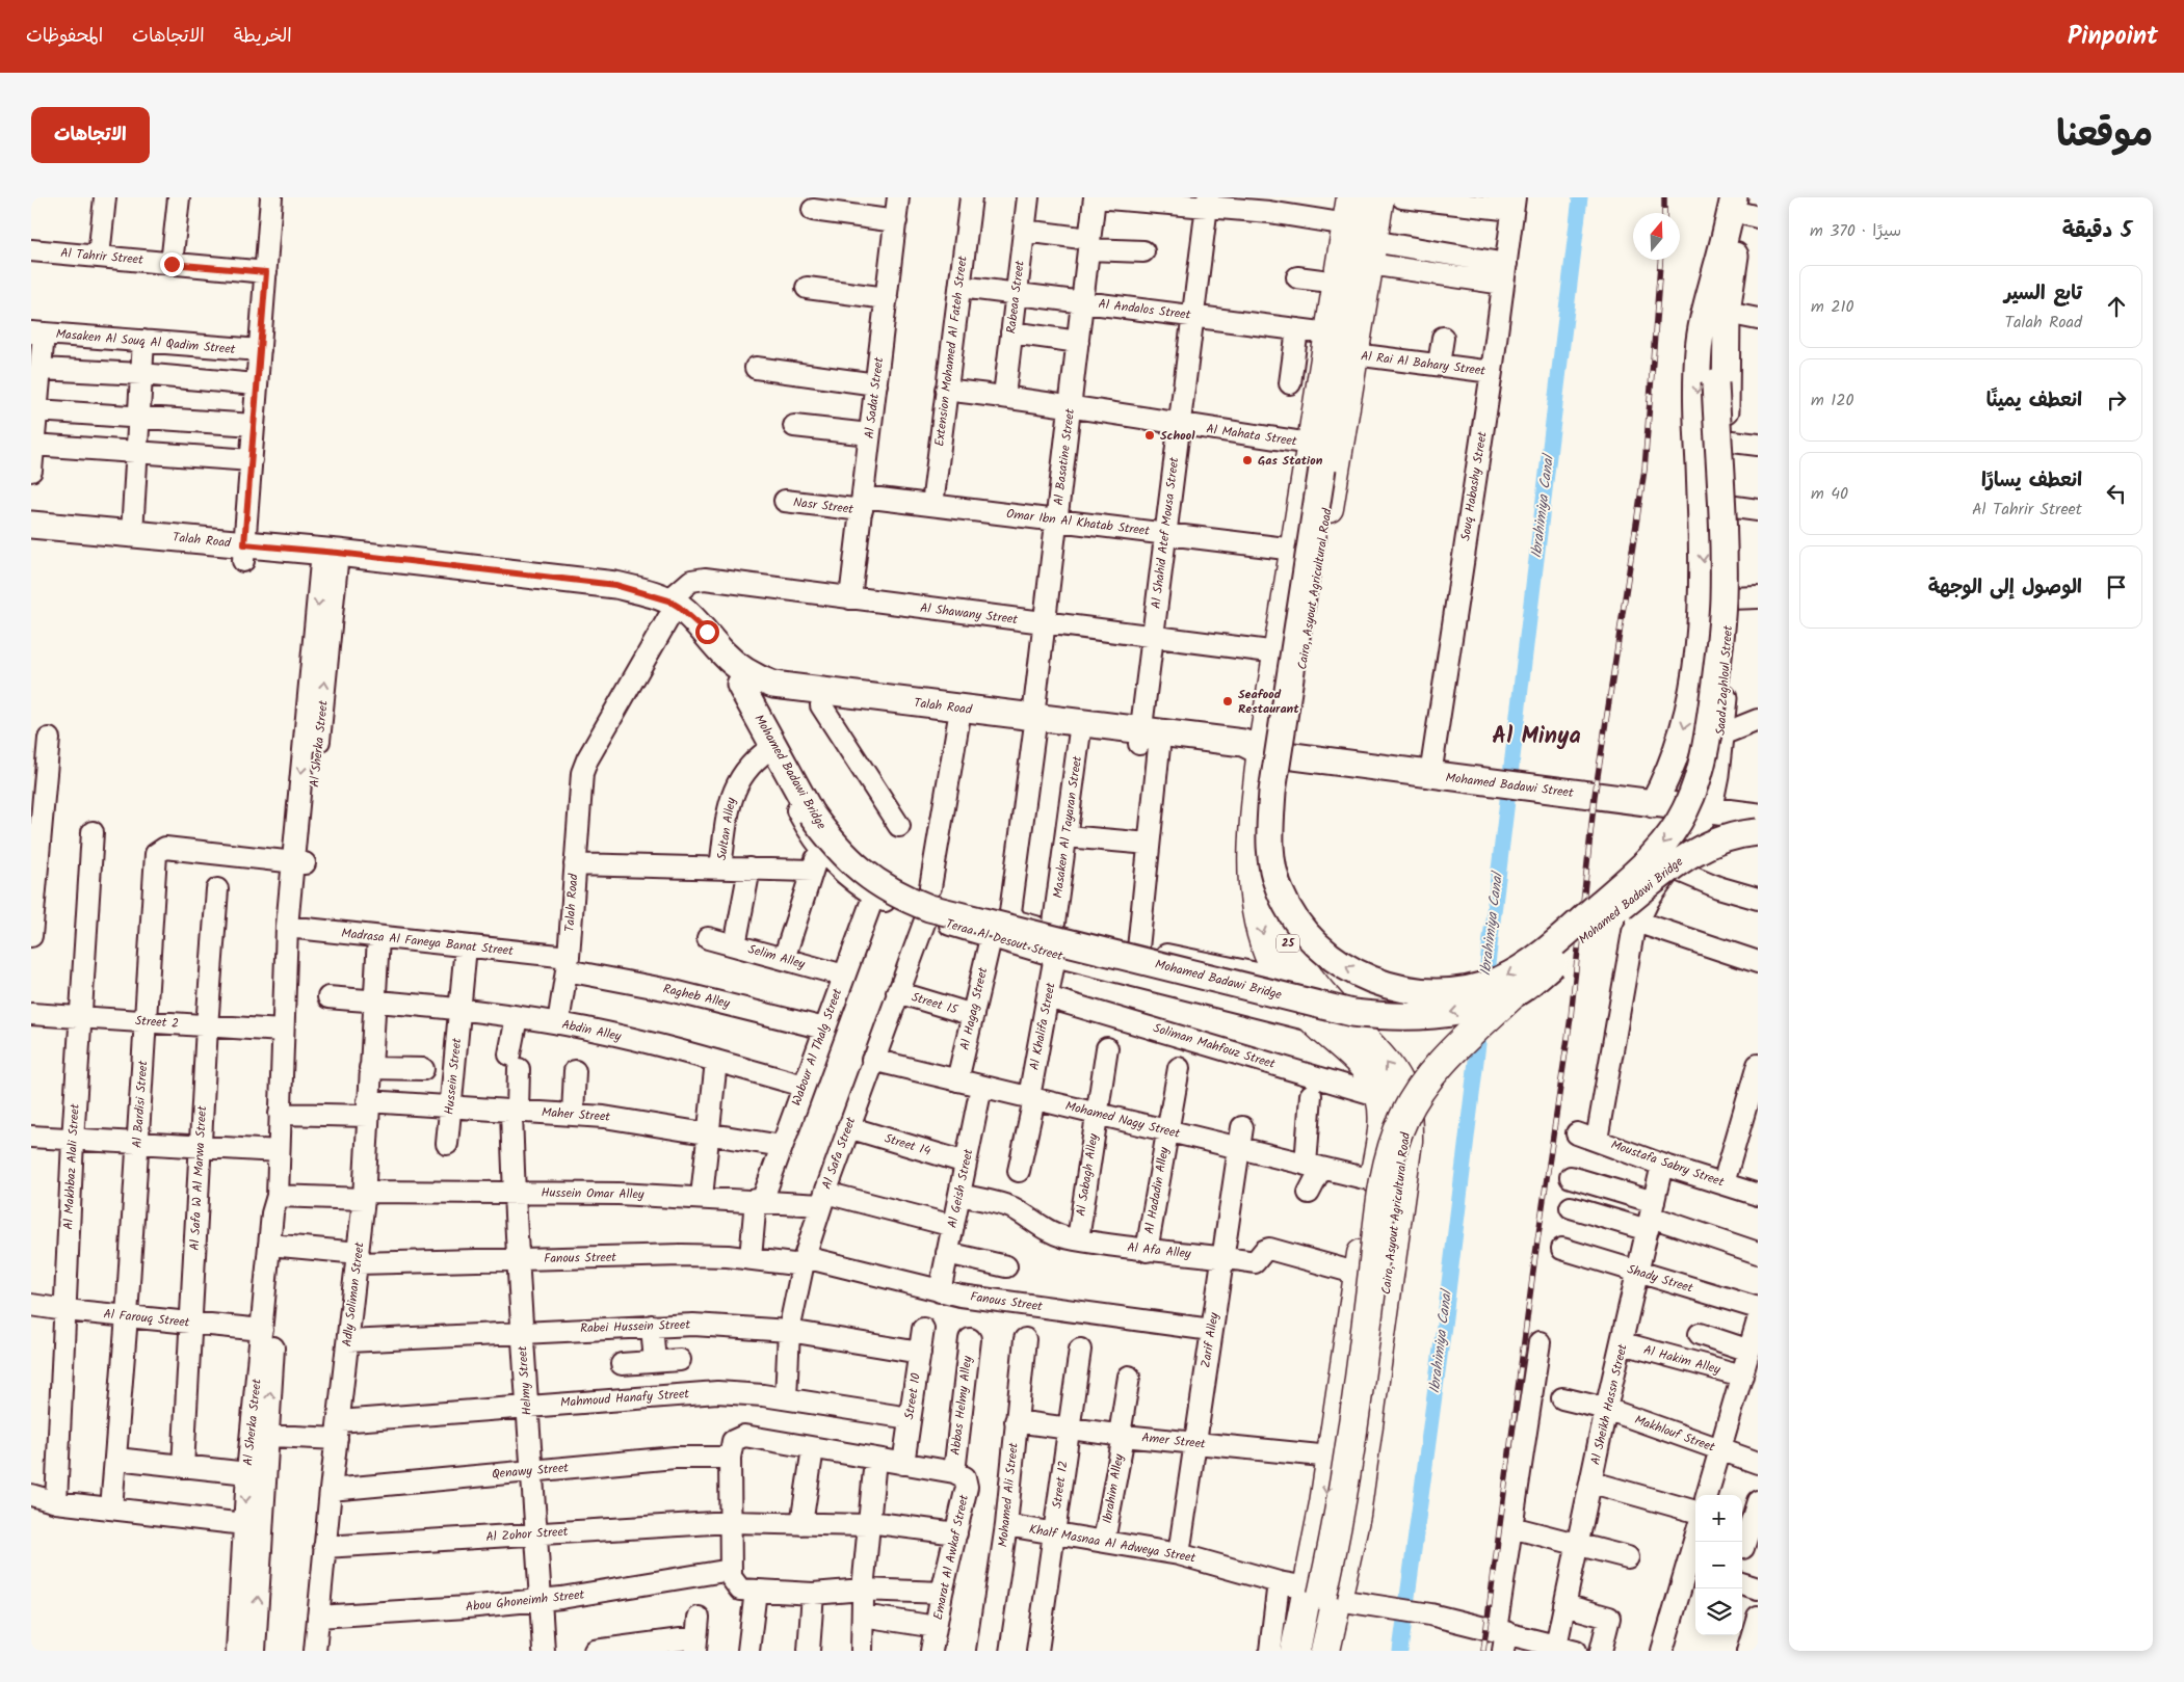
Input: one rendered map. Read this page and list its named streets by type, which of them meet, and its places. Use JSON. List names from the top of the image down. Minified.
{"streets":{"highway":["Cairo, Asyout Agricultural Road","25"],"main road":["Talah Road","Saad Zaghloul Street","Mohamed Badawi Bridge","Mohamed Badawi Street"],"street":["Al Tahrir Street","Rabeaa Street","Al Andalos Street","Masaken Al Souq Al Qadim Street","Extension Mohamed Al Fateh Street","Al Rai Al Bahary Street","Al Sadat Street","Al Mahata Street","Al Basatine Street","Souq Habashy Street","Nasr Street","Omar Ibn Al Khatab Street","Al Shahid Atef Mousa Street","Al Shawany Street","Al Sherka Street","Masaken Al Tayaran Street","Sultan Alley","Teraa Al Desout Street","Madrasa Al Faneya Banat Street","Selim Alley","Ragheb Alley","Street 15","Al Hagag Street","Street 2","Al Khalifa Street","Abdin Alley","Soliman Mahfouz Street","Wabour Al Thalg Street","Hussein Street","Al Bardisi Street","Maher Street","Mohamed Nagy Street","Street 14","Al Safa Street","Moustafa Sabry Street","Al Makhbaz Alali Street","Al Sabagh Alley","Al Safa W Al Marwa Street","Al Geish Street","Al Hadadin Alley","Hussein Omar Alley","Al Afa Alley","Fanous Street","Shady Street","Adly Soliman Street","Al Farouq Street","Rabei Hussein Street","Zarif Alley","Al Hakim Alley","Helmy Street","Street 10","Mahmoud Hanafy Street","Al Sheikh Hassn Street","Abbas Helmy Alley","Makhlouf Street","Amer Street","Qenawy Street","Street 12","Ibrahim Alley","Mohamed Ali Street","Al Zohor Street","Khalf Masnaa Al Adweya Street","Emarat Al Awkaf Street","Abou Ghoneimh Street"]},"crossings":[["Rabeaa Street","Al Andalos Street"],["Rabeaa Street","Al Mahata Street"],["Al Andalos Street","Extension Mohamed Al Fateh Street"],["Al Andalos Street","Al Basatine Street"],["Al Andalos Street","Al Shahid Atef Mousa Street"],["Al Andalos Street","Cairo, Asyout Agricultural Road"],["Extension Mohamed Al Fateh Street","Al Mahata Street"],["Extension Mohamed Al Fateh Street","Omar Ibn Al Khatab Street"],["Al Rai Al Bahary Street","Souq Habashy Street"],["Al Rai Al Bahary Street","Cairo, Asyout Agricultural Road"],["Al Sadat Street","Nasr Street"],["Al Sadat Street","Omar Ibn Al Khatab Street"],["Al Sadat Street","Al Shawany Street"],["Al Mahata Street","Al Basatine Street"],["Al Mahata Street","Al Shahid Atef Mousa Street"],["Al Mahata Street","Cairo, Asyout Agricultural Road"],["Al Basatine Street","Omar Ibn Al Khatab Street"],["Al Basatine Street","Al Shahid Atef Mousa Street"],["Al Basatine Street","Talah Road"],["Al Basatine Street","Cairo, Asyout Agricultural Road"],["Al Basatine Street","Al Shawany Street"],["Al Basatine Street","Masaken Al Tayaran Street"],["Souq Habashy Street","Mohamed Badawi Street"],["Nasr Street","Omar Ibn Al Khatab Street"],["Omar Ibn Al Khatab Street","Al Shahid Atef Mousa Street"],["Omar Ibn Al Khatab Street","Cairo, Asyout Agricultural Road"],["Al Shahid Atef Mousa Street","Talah Road"],["Al Shahid Atef Mousa Street","Al Shawany Street"],["Talah Road","Cairo, Asyout Agricultural Road"],["Talah Road","Al Shawany Street"],["Talah Road","Al Sherka Street"],["Talah Road","Mohamed Badawi Bridge"],["Talah Road","Mohamed Badawi Street"],["Talah Road","Masaken Al Tayaran Street"],["Talah Road","Madrasa Al Faneya Banat Street"],["Talah Road","Ragheb Alley"],["Talah Road","Abdin Alley"],["Cairo, Asyout Agricultural Road","Al Shawany Street"],["Cairo, Asyout Agricultural Road","Mohamed Badawi Street"],["Cairo, Asyout Agricultural Road","Teraa Al Desout Street"],["Cairo, Asyout Agricultural Road","Soliman Mahfouz Street"],["Cairo, Asyout Agricultural Road","Mohamed Nagy Street"],["Cairo, Asyout Agricultural Road","Al Afa Alley"],["Cairo, Asyout Agricultural Road","Amer Street"],["Cairo, Asyout Agricultural Road","Khalf Masnaa Al Adweya Street"],["Saad Zaghloul Street","Mohamed Badawi Street"],["Saad Zaghloul Street","Moustafa Sabry Street"],["Al Sherka Street","Madrasa Al Faneya Banat Street"],["Al Sherka Street","Street 2"],["Al Sherka Street","Al Bardisi Street"],["Al Sherka Street","Maher Street"],["Al Sherka Street","Hussein Omar Alley"],["Al Sherka Street","Fanous Street"],["Al Sherka Street","Al Farouq Street"],["Al Sherka Street","Mahmoud Hanafy Street"],["Mohamed Badawi Bridge","Sultan Alley"],["Mohamed Badawi Bridge","Teraa Al Desout Street"],["Sultan Alley","Teraa Al Desout Street"],["Teraa Al Desout Street","Al Hagag Street"],["Teraa Al Desout Street","Al Khalifa Street"],["Teraa Al Desout Street","Wabour Al Thalg Street"],["Teraa Al Desout Street","Al Safa Street"],["Madrasa Al Faneya Banat Street","Ragheb Alley"],["Madrasa Al Faneya Banat Street","Hussein Street"],["Madrasa Al Faneya Banat Street","Adly Soliman Street"],["Selim Alley","Wabour Al Thalg Street"],["Ragheb Alley","Wabour Al Thalg Street"],["Street 15","Al Hagag Street"],["Street 15","Al Safa Street"],["Al Hagag Street","Mohamed Nagy Street"],["Street 2","Al Bardisi Street"],["Street 2","Al Makhbaz Alali Street"],["Street 2","Al Safa W Al Marwa Street"],["Al Khalifa Street","Soliman Mahfouz Street"],["Al Khalifa Street","Mohamed Nagy Street"],["Abdin Alley","Wabour Al Thalg Street"],["Abdin Alley","Hussein Street"],["Abdin Alley","Adly Soliman Street"],["Abdin Alley","Helmy Street"],["Wabour Al Thalg Street","Maher Street"],["Wabour Al Thalg Street","Hussein Omar Alley"],["Wabour Al Thalg Street","Fanous Street"],["Hussein Street","Maher Street"],["Al Bardisi Street","Al Farouq Street"],["Maher Street","Adly Soliman Street"],["Maher Street","Helmy Street"],["Mohamed Nagy Street","Al Safa Street"],["Mohamed Nagy Street","Al Sabagh Alley"],["Mohamed Nagy Street","Al Geish Street"],["Mohamed Nagy Street","Al Hadadin Alley"],["Mohamed Nagy Street","Zarif Alley"],["Street 14","Al Safa Street"],["Street 14","Al Geish Street"],["Al Safa Street","Hussein Omar Alley"],["Al Safa Street","Fanous Street"],["Al Safa Street","Rabei Hussein Street"],["Al Safa Street","Mahmoud Hanafy Street"],["Moustafa Sabry Street","Al Sheikh Hassn Street"],["Al Makhbaz Alali Street","Al Farouq Street"],["Al Sabagh Alley","Al Afa Alley"],["Al Safa W Al Marwa Street","Al Farouq Street"],["Al Geish Street","Hussein Omar Alley"],["Al Geish Street","Al Afa Alley"],["Al Geish Street","Fanous Street"],["Al Hadadin Alley","Al Afa Alley"],["Hussein Omar Alley","Adly Soliman Street"],["Hussein Omar Alley","Helmy Street"],["Al Afa Alley","Zarif Alley"],["Fanous Street","Adly Soliman Street"],["Fanous Street","Zarif Alley"],["Fanous Street","Helmy Street"],["Shady Street","Al Sheikh Hassn Street"],["Adly Soliman Street","Rabei Hussein Street"],["Adly Soliman Street","Mahmoud Hanafy Street"],["Adly Soliman Street","Qenawy Street"],["Adly Soliman Street","Al Zohor Street"],["Adly Soliman Street","Abou Ghoneimh Street"],["Rabei Hussein Street","Helmy Street"],["Rabei Hussein Street","Street 10"],["Zarif Alley","Amer Street"],["Zarif Alley","Khalf Masnaa Al Adweya Street"],["Al Hakim Alley","Al Sheikh Hassn Street"],["Helmy Street","Mahmoud Hanafy Street"],["Helmy Street","Qenawy Street"],["Helmy Street","Al Zohor Street"],["Helmy Street","Abou Ghoneimh Street"],["Street 10","Mahmoud Hanafy Street"],["Al Sheikh Hassn Street","Makhlouf Street"],["Al Sheikh Hassn Street","Khalf Masnaa Al Adweya Street"],["Abbas Helmy Alley","Emarat Al Awkaf Street"],["Amer Street","Street 12"],["Amer Street","Ibrahim Alley"],["Amer Street","Mohamed Ali Street"],["Street 12","Khalf Masnaa Al Adweya Street"],["Ibrahim Alley","Khalf Masnaa Al Adweya Street"],["Mohamed Ali Street","Khalf Masnaa Al Adweya Street"]],"one_way":["Mohamed Badawi Bridge"],"districts":["Al Minya"],"water":["Ibrahimiya Canal"],"places":["School","Gas Station","Seafood Restaurant"],"north":"top","page":{"header":"Pinpoint","nav":["الخريطة","الاتجاهات","المحفوظات"],"title":"موقعنا","buttons":"الاتجاهات","heading":["5 دقيقة","سيرًا · 370 m"],"list":[["تابع السير","Talah Road","210 m"],["انعطف يمينًا","120 m"],["انعطف يسارًا","Al Tahrir Street","40 m"],"الوصول إلى الوجهة"],"map_buttons":["+","−"]}}
